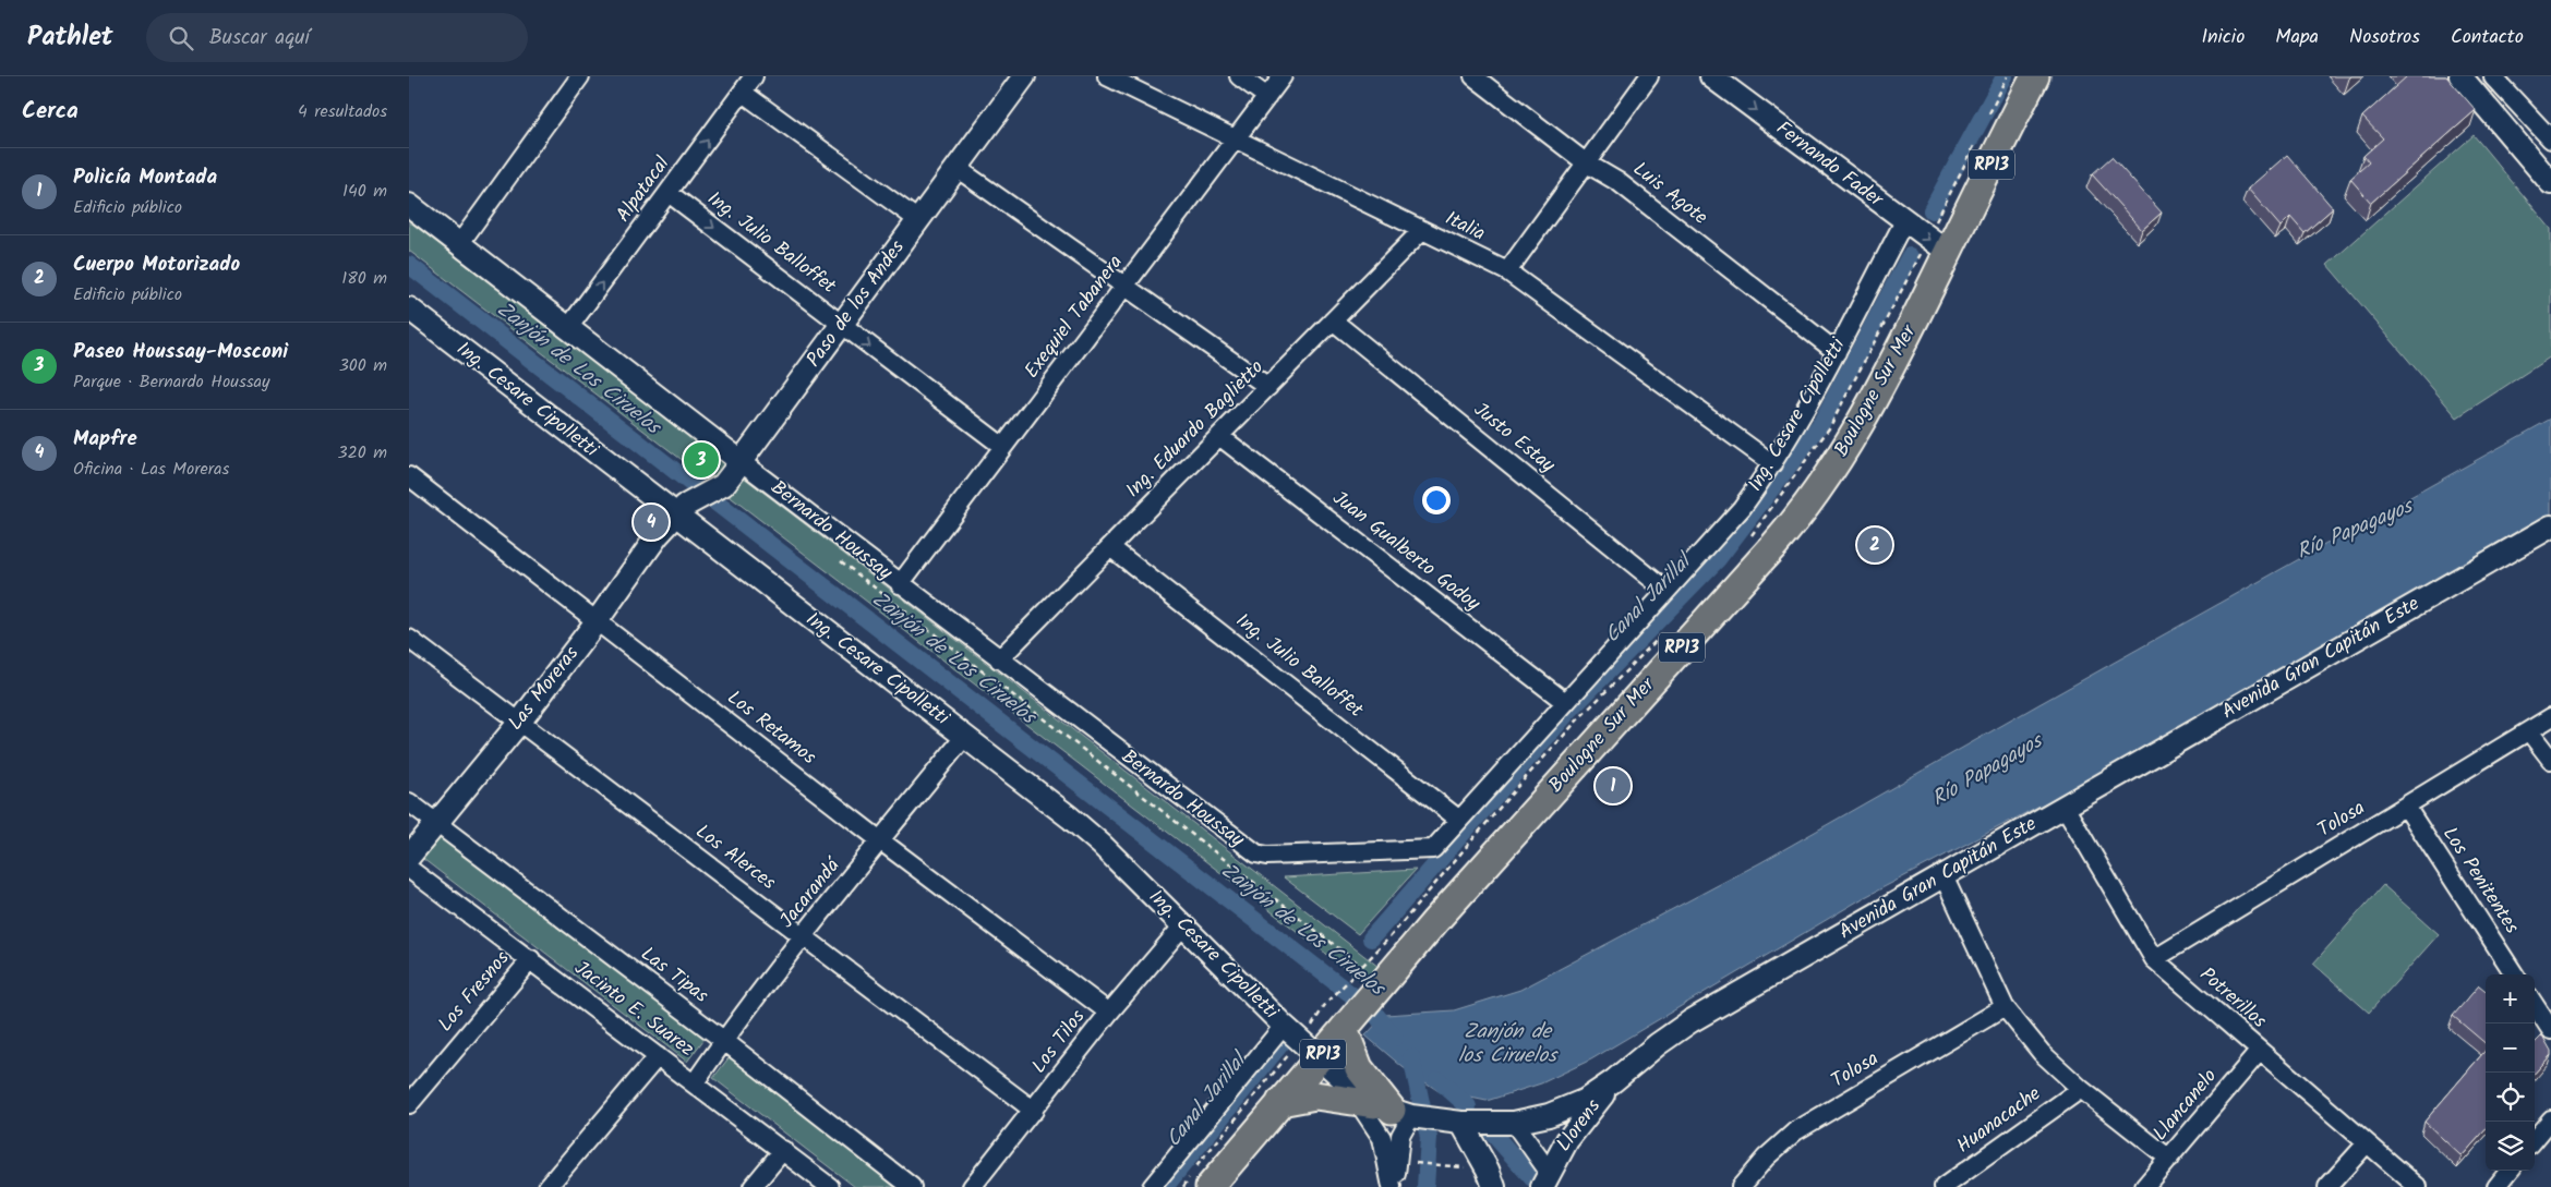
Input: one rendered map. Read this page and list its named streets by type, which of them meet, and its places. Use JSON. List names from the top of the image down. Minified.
{"streets":{"main road":["RP13","Boulogne Sur Mer"],"street":["Fernando Fader","Alpatacal","Luis Agote","Italia","Ing. Julio Balloffet","Paso de los Andes","Exequiel Tabanera","Ing. Cesare Cipolletti","Ing. Eduardo Baglietto","Justo Estay","Bernardo Houssay","Juan Gualberto Godoy","Avenida Gran Capitán Este","Las Moreras","Los Retamos","Tolosa","Los Alerces","Los Penitentes","Jacarandá","Las Tipas","Los Fresnos","Potrerillos","Jacinto E. Suarez","Los Tilos","Llancanelo","Huanacache","Llorens"]},"crossings":[["Fernando Fader","Boulogne Sur Mer"],["Fernando Fader","Ing. Cesare Cipolletti"],["Alpatacal","Ing. Julio Balloffet"],["Alpatacal","Bernardo Houssay"],["Luis Agote","Ing. Cesare Cipolletti"],["Italia","Exequiel Tabanera"],["Italia","Ing. Cesare Cipolletti"],["Italia","Ing. Eduardo Baglietto"],["Ing. Julio Balloffet","Paso de los Andes"],["Ing. Julio Balloffet","Exequiel Tabanera"],["Ing. Julio Balloffet","Ing. Cesare Cipolletti"],["Ing. Julio Balloffet","Ing. Eduardo Baglietto"],["Paso de los Andes","Ing. Cesare Cipolletti"],["Paso de los Andes","Bernardo Houssay"],["Paso de los Andes","Las Moreras"],["Exequiel Tabanera","Bernardo Houssay"],["Boulogne Sur Mer","Ing. Cesare Cipolletti"],["Ing. Cesare Cipolletti","Justo Estay"],["Ing. Cesare Cipolletti","Bernardo Houssay"],["Ing. Cesare Cipolletti","Juan Gualberto Godoy"],["Ing. Cesare Cipolletti","Las Moreras"],["Ing. Cesare Cipolletti","Jacarandá"],["Ing. Cesare Cipolletti","Los Tilos"],["Ing. Eduardo Baglietto","Justo Estay"],["Ing. Eduardo Baglietto","Bernardo Houssay"],["Ing. Eduardo Baglietto","Juan Gualberto Godoy"],["Avenida Gran Capitán Este","Potrerillos"],["Avenida Gran Capitán Este","Llorens"],["Las Moreras","Los Retamos"],["Las Moreras","Los Alerces"],["Las Moreras","Las Tipas"],["Los Retamos","Jacarandá"],["Los Retamos","Los Tilos"],["Tolosa","Los Penitentes"],["Tolosa","Potrerillos"],["Los Alerces","Jacarandá"],["Los Alerces","Los Tilos"],["Jacarandá","Las Tipas"],["Jacarandá","Jacinto E. Suarez"],["Los Fresnos","Jacinto E. Suarez"],["Potrerillos","Llancanelo"]],"one_way":["Fernando Fader"],"water":["Zanjón de Los Ciruelos","Río Papagayos","Canal Jarillal","Zanjón de los Ciruelos"],"page":{"header":"Pathlet","search":"Buscar aquí","nav":["Inicio","Mapa","Nosotros","Contacto"],"heading":["Cerca","4 resultados"],"list":[{"mark":"1","name":"Policía Montada","note":"Edificio público","value":"140 m"},{"mark":"2","name":"Cuerpo Motorizado","note":"Edificio público","value":"180 m"},{"mark":"3","name":"Paseo Houssay-Mosconi","note":"Parque · Bernardo Houssay","value":"300 m"},{"mark":"4","name":"Mapfre","note":"Oficina · Las Moreras","value":"320 m"}],"pins":["3","4","2","1"],"map_buttons":["+","−"]}}
